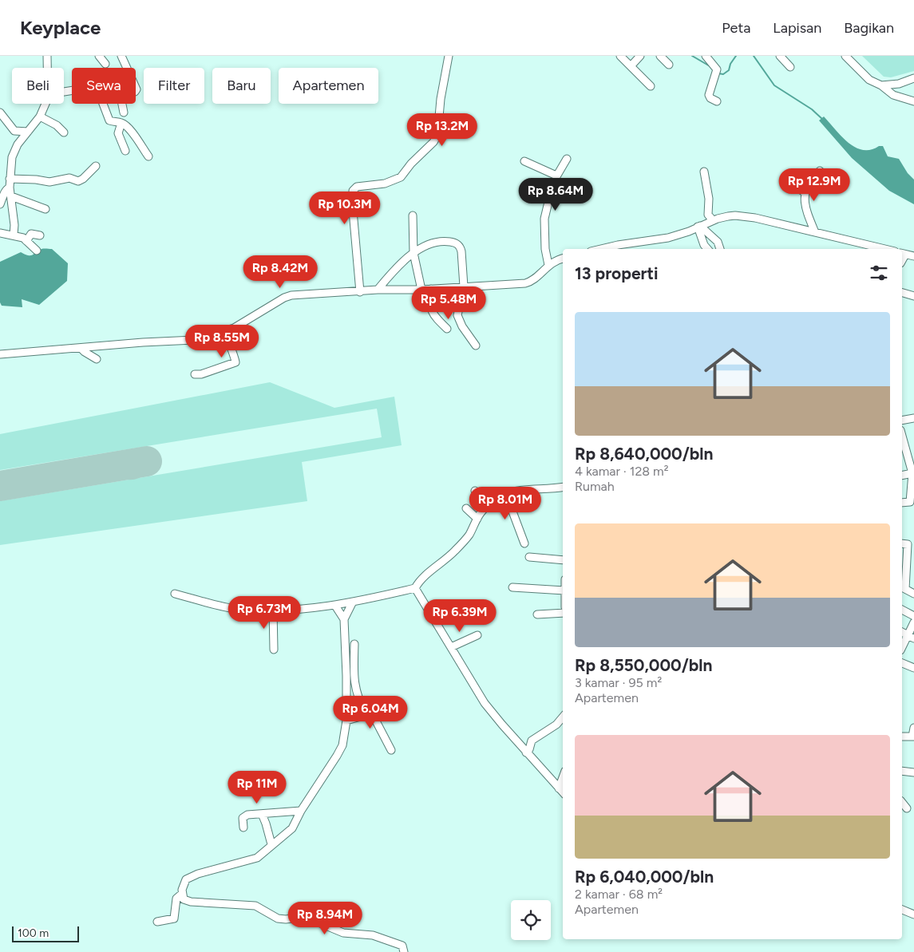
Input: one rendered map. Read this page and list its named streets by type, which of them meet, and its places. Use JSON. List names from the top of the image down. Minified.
{"scale_bar":"100 m","page":{"header":"Keyplace","nav":["Peta","Lapisan","Bagikan"],"chip":["Beli","Sewa","Filter","Baru","Apartemen"],"price":["Rp 13.2M","Rp 12.9M","Rp 8.64M","Rp 10.3M","Rp 8.42M","Rp 5.48M","Rp 8.55M","Rp 8.01M","Rp 6.73M","Rp 6.39M","Rp 6.04M","Rp 11M","Rp 8.94M"],"heading":"13 properti","list":[{"name":"Rp 8,640,000/bln","note":"4 kamar · 128 m² · Rumah"},{"name":"Rp 8,550,000/bln","note":"3 kamar · 95 m² · Apartemen"},{"name":"Rp 6,040,000/bln","note":"2 kamar · 68 m² · Apartemen"}],"scale":"100 m"}}
